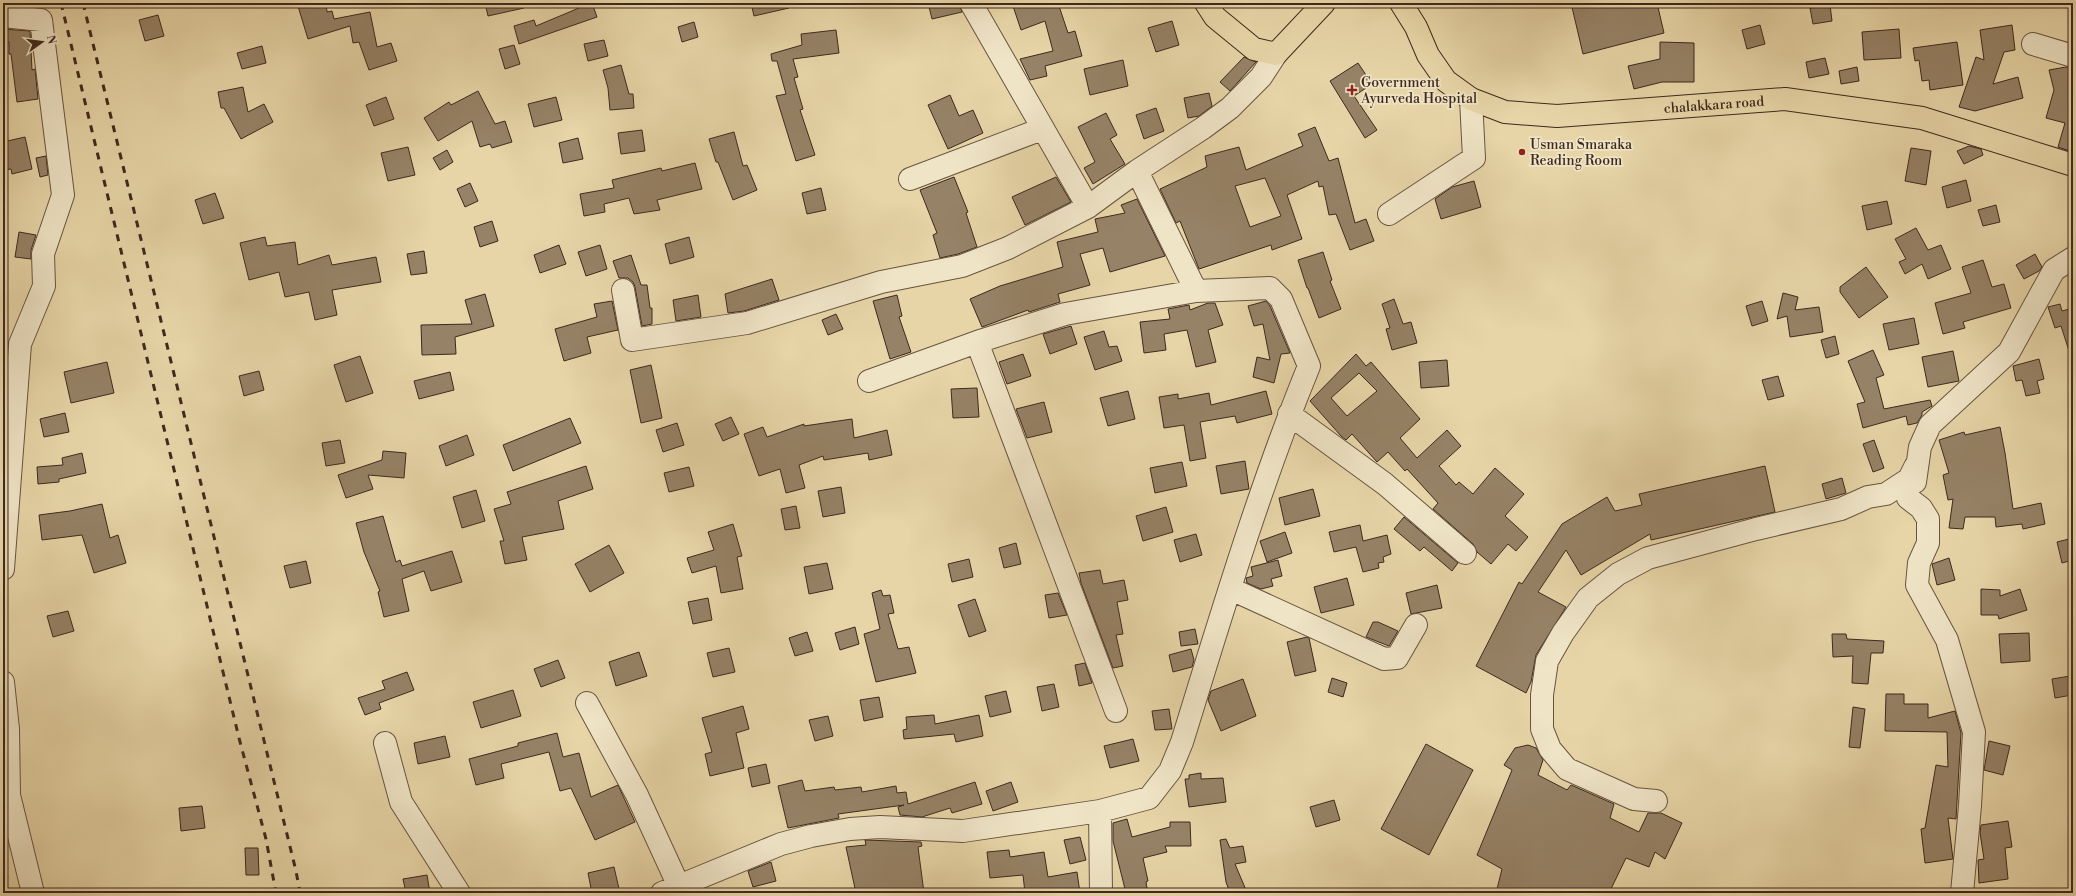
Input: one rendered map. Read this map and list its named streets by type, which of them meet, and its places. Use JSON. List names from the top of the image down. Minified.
{"streets":{"main road":["chalakkara road"]},"places":{"health":["Government Ayurveda Hospital"],"other":["Usman Smaraka Reading Room"]},"north":"right"}
